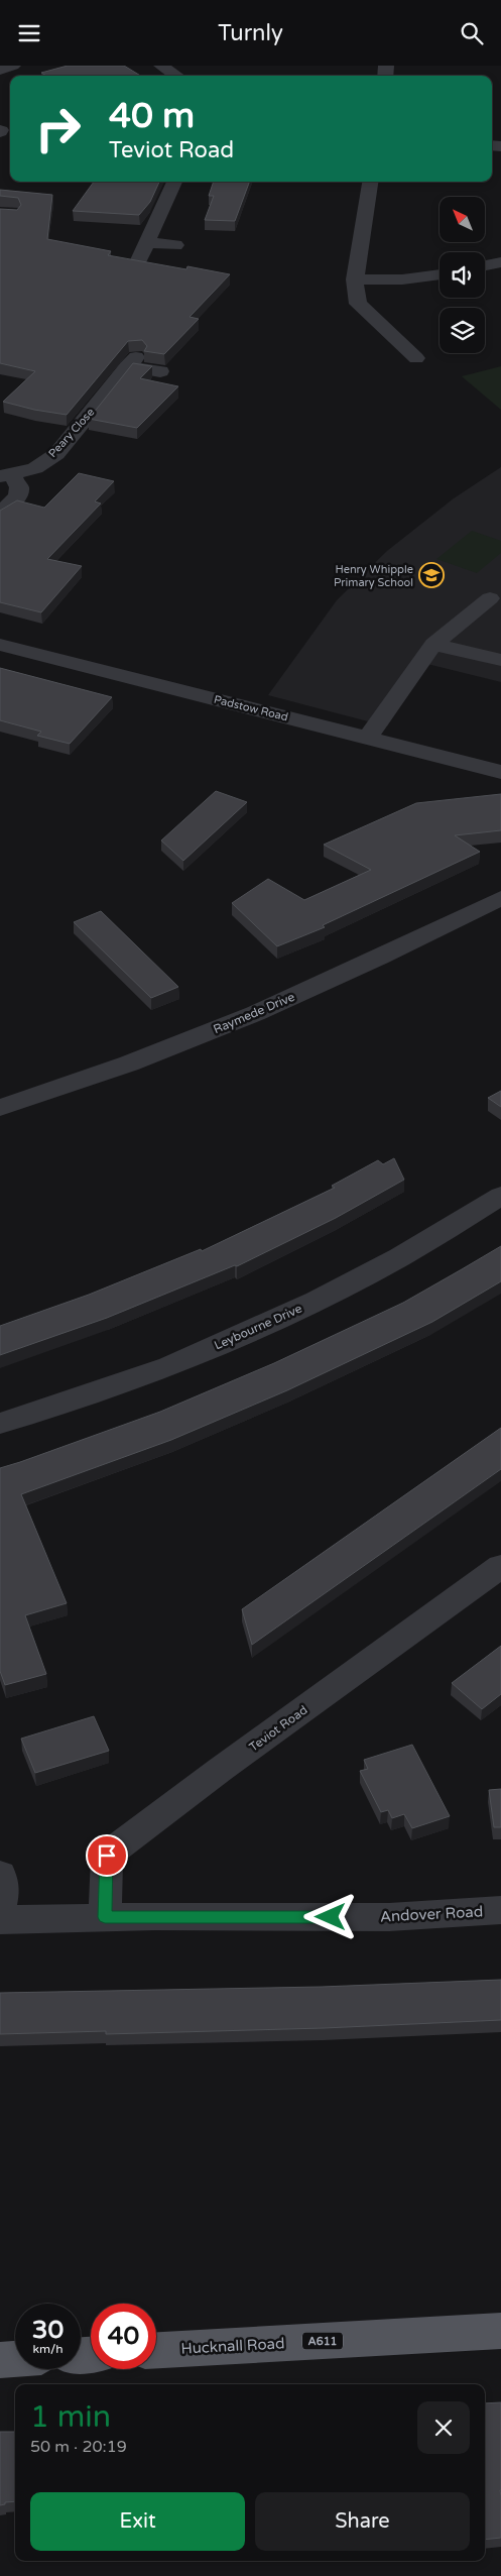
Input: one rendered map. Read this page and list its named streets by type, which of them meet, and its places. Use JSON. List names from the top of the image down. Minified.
{"streets":{"main road":["A611","Hucknall Road"],"street":["Peary Close","Padstow Road","Raymede Drive","Leybourne Drive","Teviot Road","Andover Road"]},"crossings":[["Teviot Road","Andover Road"]],"places":{"school or university":["Henry Whipple Primary School"]},"north":"top left","page":{"header":"Turnly","turn":["40 m","Teviot Road"],"speed":"30 km/h","limit":"40","heading":["1 min","50 m · 20:19"],"buttons":["Exit","Share"]}}
